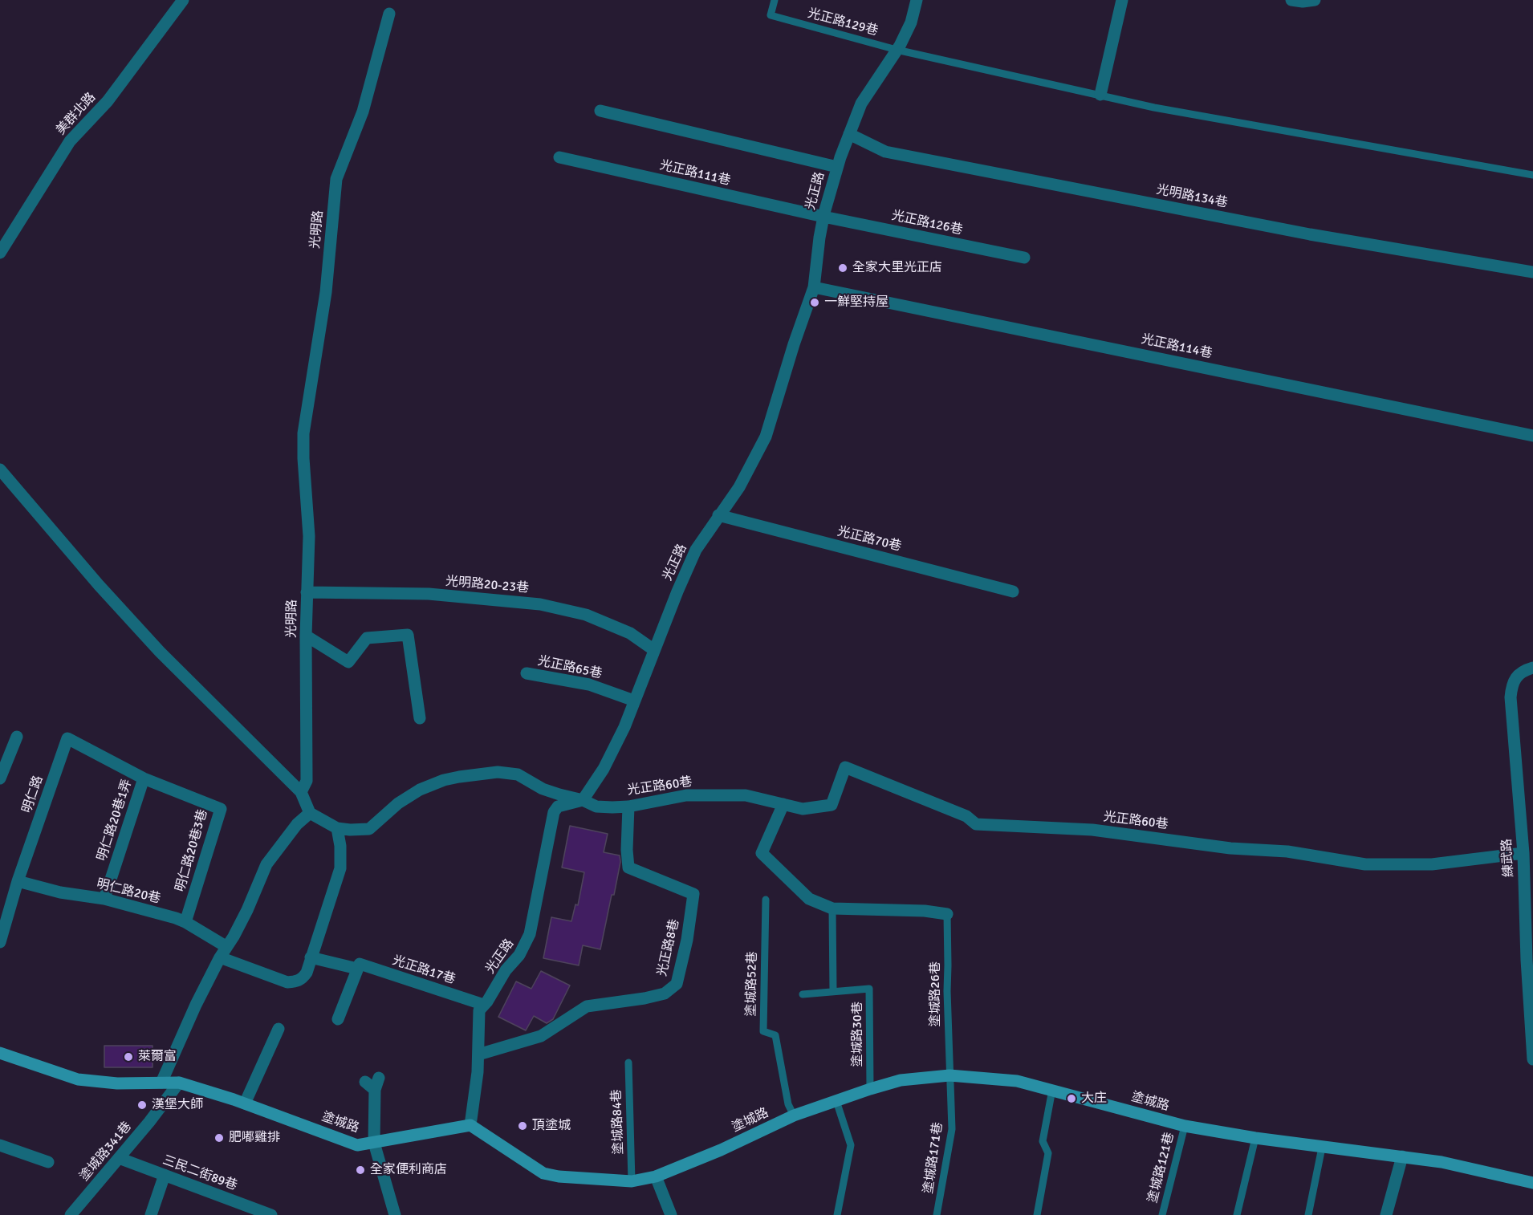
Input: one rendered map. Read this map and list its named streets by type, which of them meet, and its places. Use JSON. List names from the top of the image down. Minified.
{"streets":{"street":["美群北路","光正路111巷","光正路","光明路134巷","光正路126巷","光明路","光正路114巷","光正路70巷","光明路20-23巷","光正路65巷","光正路60巷","明仁路","明仁路20巷1弄","明仁路20巷3巷","練武路","明仁路20巷","光正路8巷","光正路17巷","塗城路","塗城路341巷","三民二街89巷"],"lane":["光正路129巷","塗城路52巷","塗城路26巷","塗城路30巷","塗城路84巷","塗城路171巷","塗城路121巷"]},"crossings":[["光正路129巷","光正路"],["光正路111巷","光正路"],["光正路111巷","光正路126巷"],["光正路","光明路134巷"],["光正路","光正路126巷"],["光正路","光正路114巷"],["光正路","光正路70巷"],["光正路","光明路20-23巷"],["光正路","光正路65巷"],["光正路","光正路60巷"],["光正路","光正路8巷"],["光正路","光正路17巷"],["光正路","塗城路"],["光明路","光明路20-23巷"],["光正路60巷","練武路"],["光正路60巷","光正路8巷"],["明仁路","明仁路20巷1弄"],["明仁路","明仁路20巷3巷"],["明仁路","明仁路20巷"],["明仁路20巷1弄","明仁路20巷3巷"],["明仁路20巷1弄","明仁路20巷"],["明仁路20巷3巷","明仁路20巷"],["塗城路52巷","塗城路"],["塗城路26巷","塗城路"],["塗城路26巷","塗城路171巷"],["塗城路30巷","塗城路"],["塗城路","塗城路84巷"],["塗城路","塗城路341巷"],["塗城路","塗城路171巷"],["塗城路","塗城路121巷"],["塗城路341巷","三民二街89巷"]],"places":["全家大里光正店","一鮮堅持屋","萊爾富","大庄","漢堡大師","頂塗城","肥嘟雞排","全家便利商店"]}
